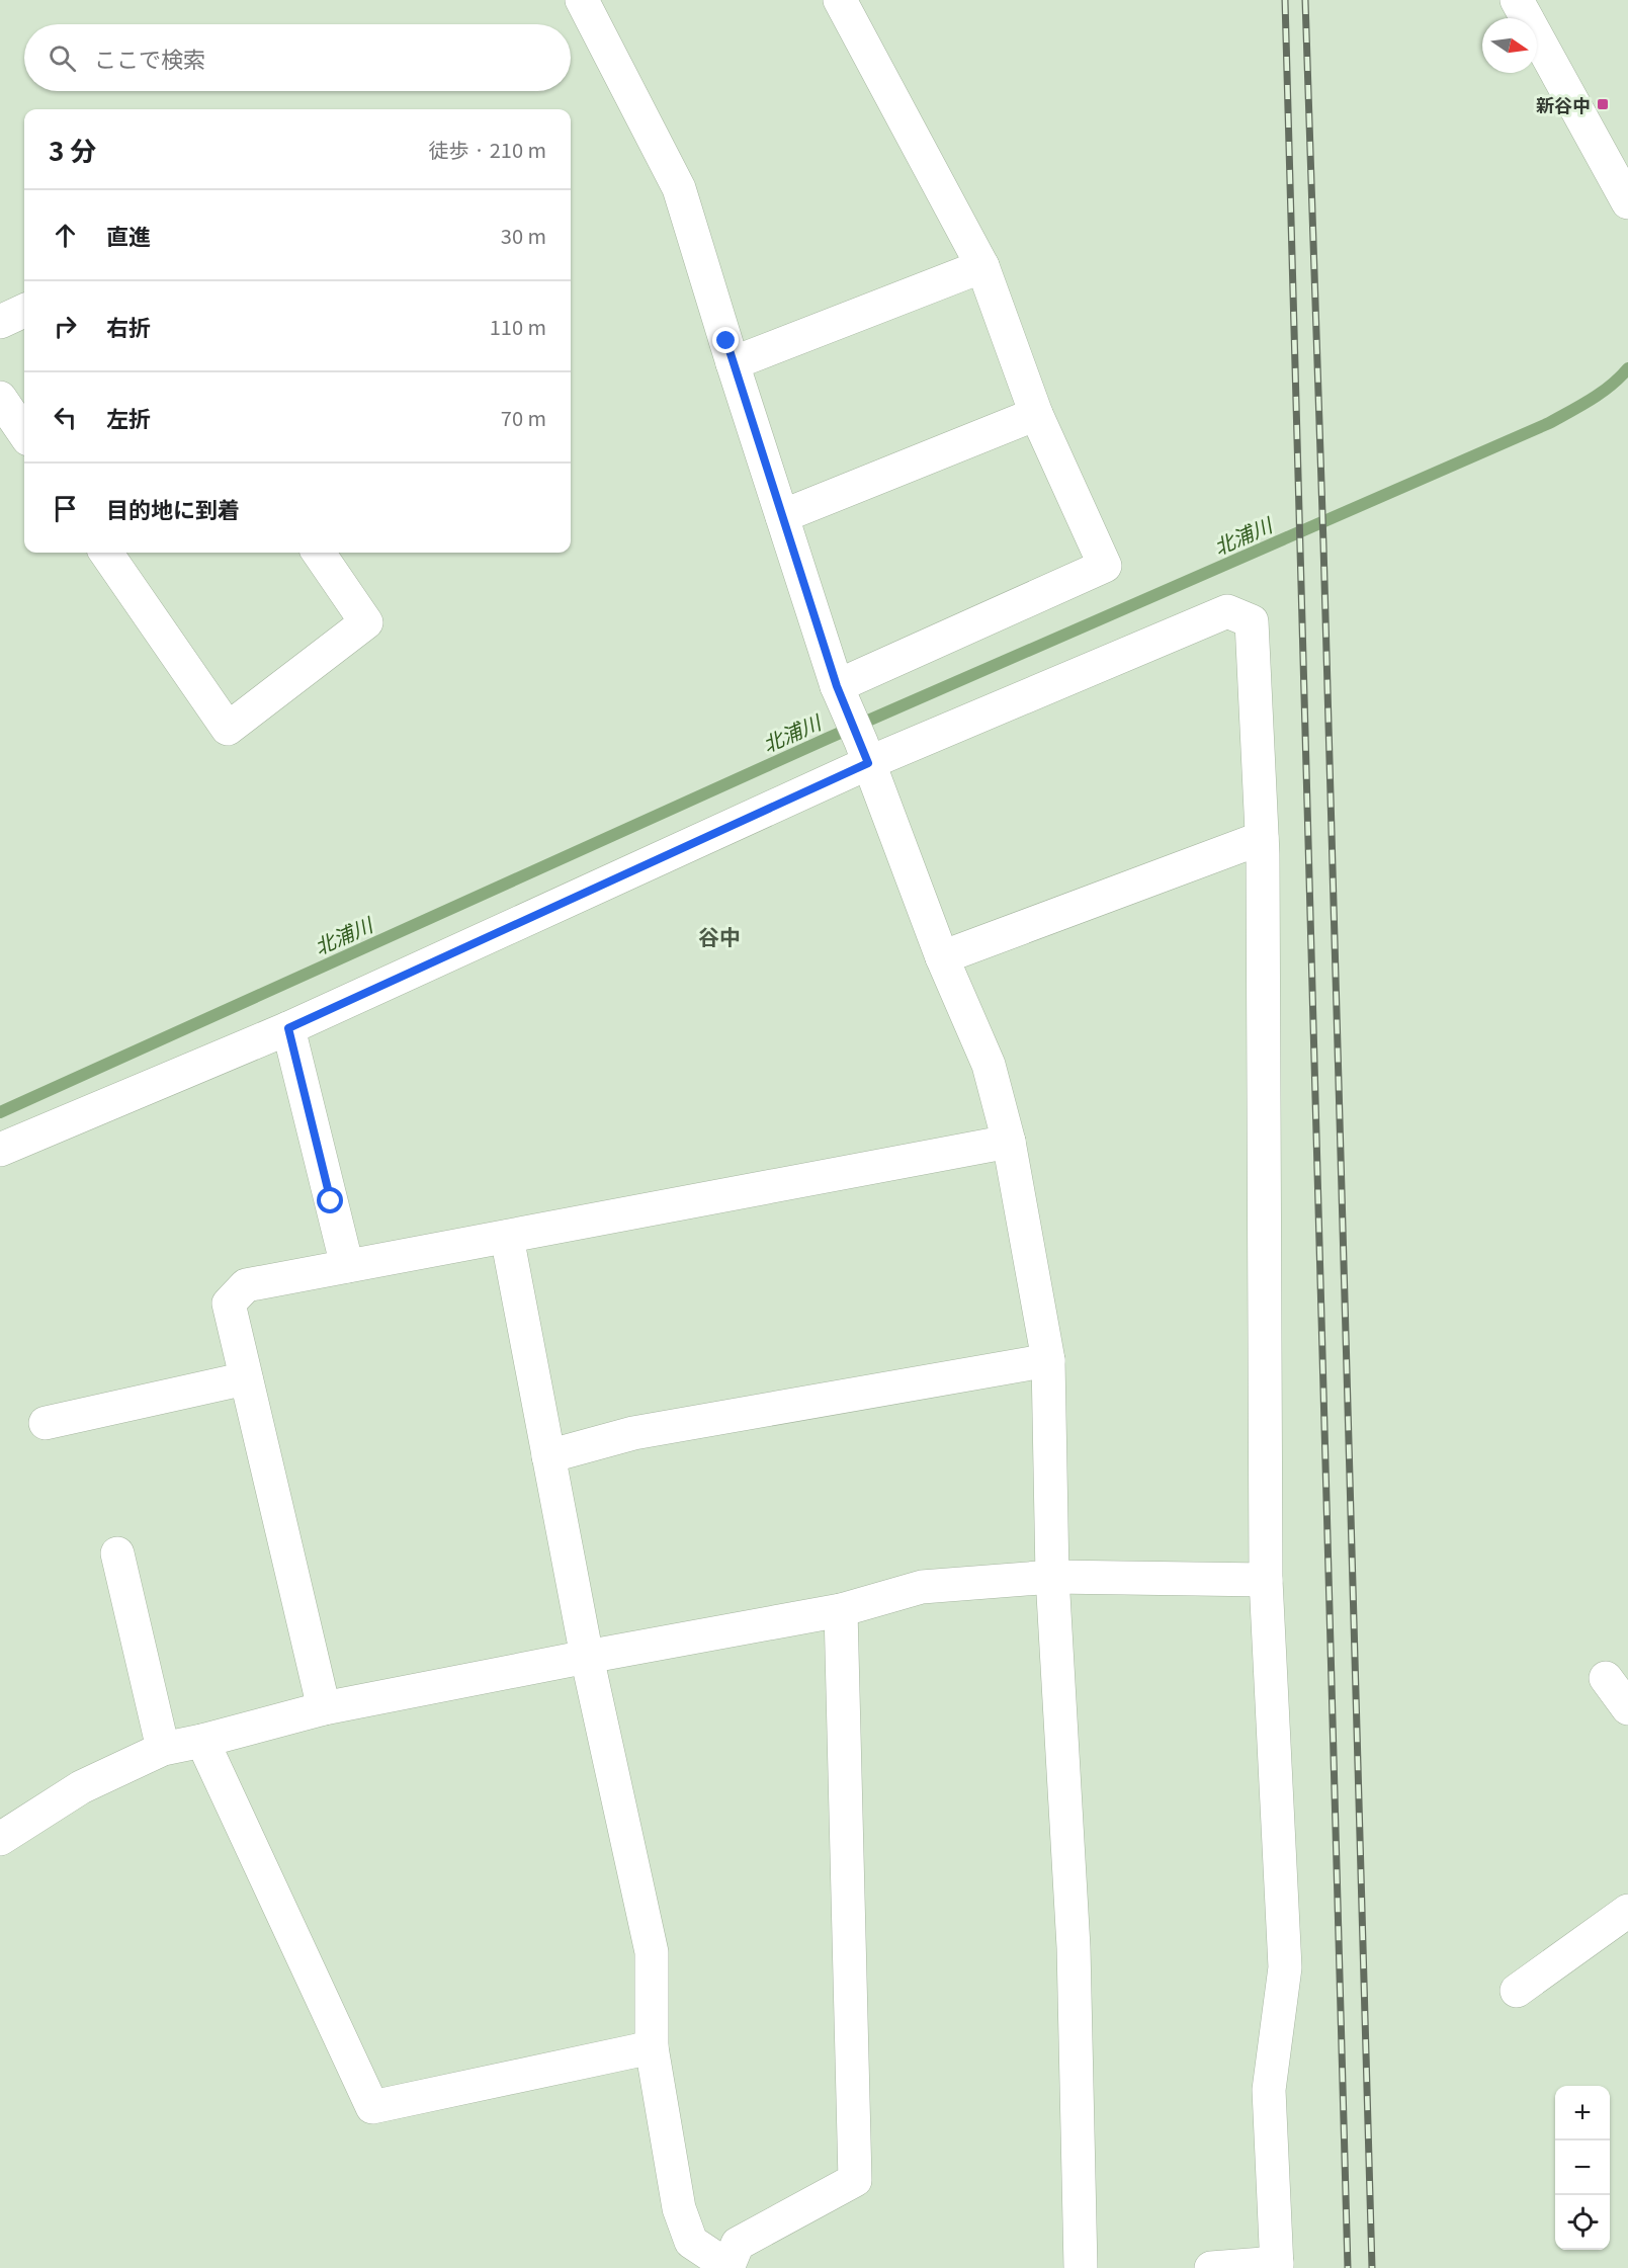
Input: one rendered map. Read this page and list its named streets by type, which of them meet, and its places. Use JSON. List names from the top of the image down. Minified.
{"districts":["谷中"],"water":["北浦川"],"places":{"transit":["新谷中"]},"north":"right","page":{"search":"ここで検索","heading":["3 分","徒歩 · 210 m"],"list":[["直進","30 m"],["右折","110 m"],["左折","70 m"],"目的地に到着"],"map_buttons":["+","−"]}}
